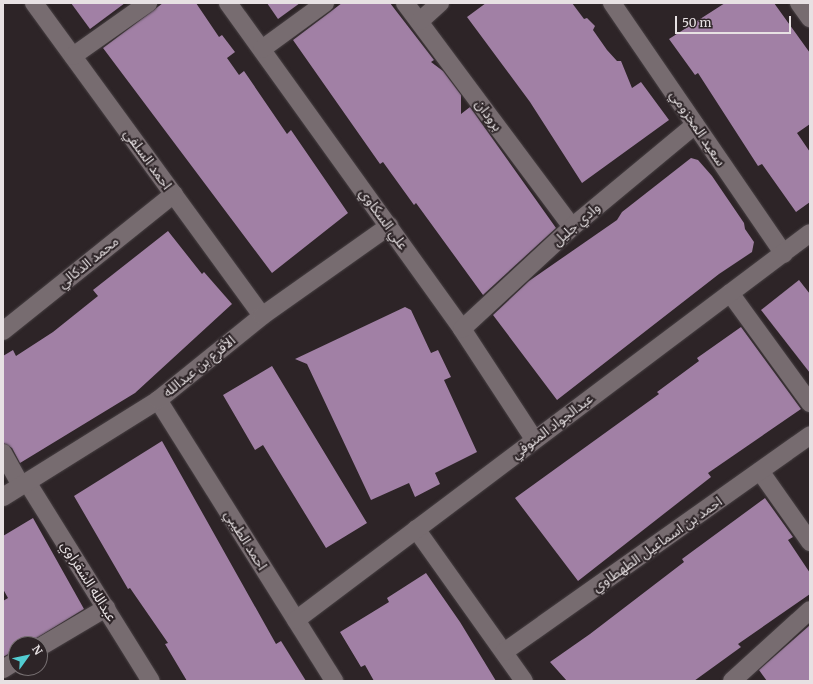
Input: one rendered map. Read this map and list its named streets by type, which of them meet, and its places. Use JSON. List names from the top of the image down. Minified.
{"streets":{"street":["برودان","سعيد المخزومي","احمد السلفي","علي السكاوي","وادي جليل","محمد الدكالي","الأقرع بن عبدالله","عبدالجواد المنوفي","احمد الطيبي","احمد بن اسماعيل الطهطاوي","عبدالله الشقراوي"]},"crossings":[["برودان","وادي جليل"],["سعيد المخزومي","وادي جليل"],["سعيد المخزومي","عبدالجواد المنوفي"],["احمد السلفي","محمد الدكالي"],["احمد السلفي","الأقرع بن عبدالله"],["علي السكاوي","وادي جليل"],["علي السكاوي","الأقرع بن عبدالله"],["علي السكاوي","عبدالجواد المنوفي"],["الأقرع بن عبدالله","احمد الطيبي"],["الأقرع بن عبدالله","عبدالله الشقراوي"],["عبدالجواد المنوفي","احمد الطيبي"]],"scale_bar":"50 m","north":"top right"}
